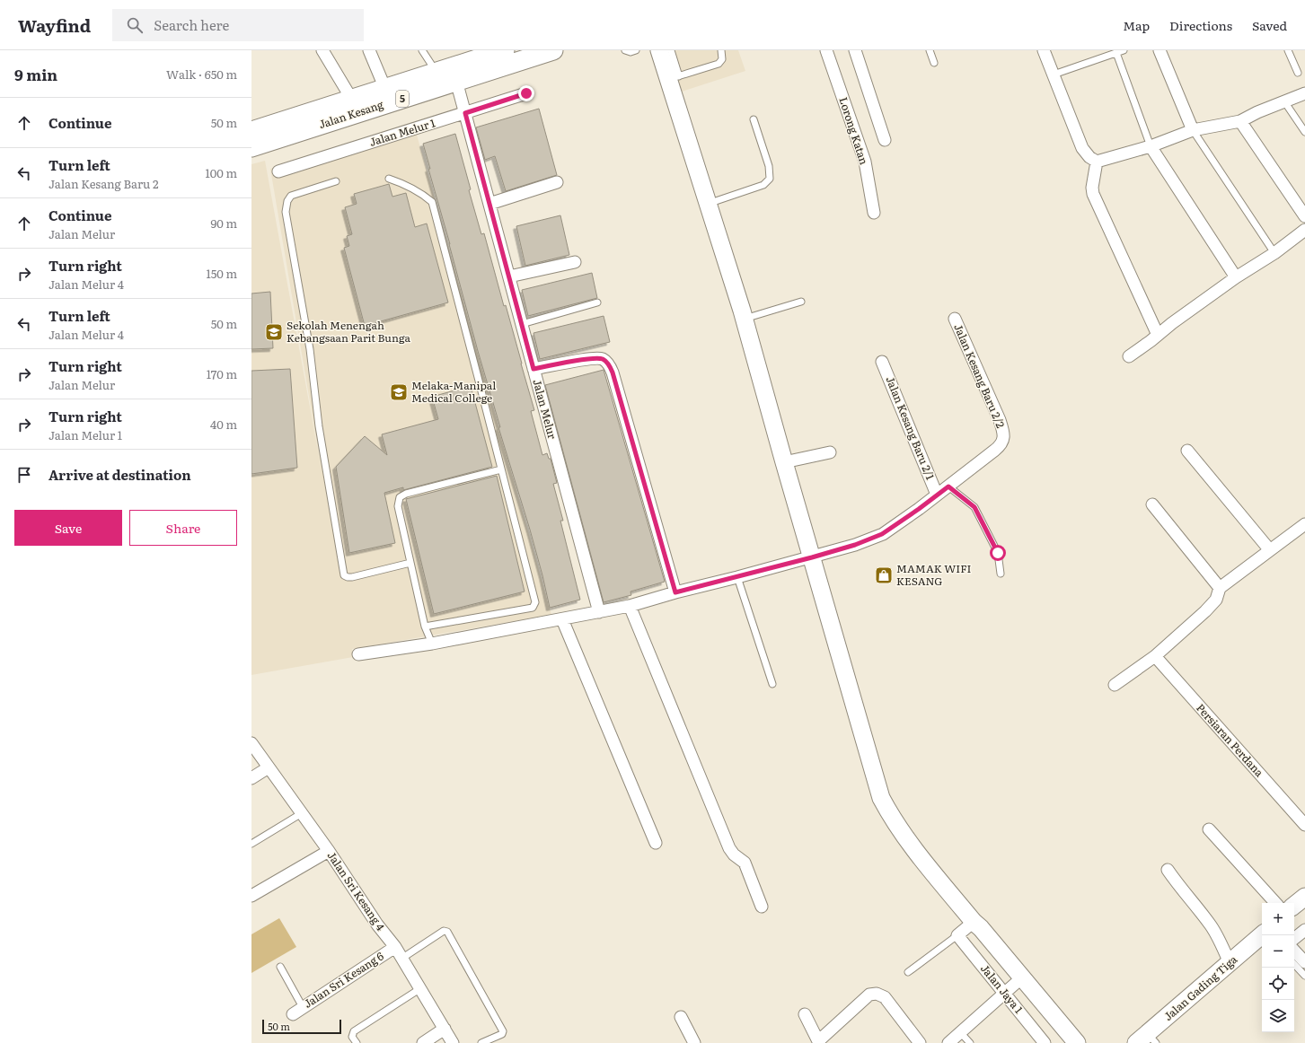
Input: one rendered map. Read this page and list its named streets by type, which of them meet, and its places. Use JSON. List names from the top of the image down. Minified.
{"streets":{"main road":["5","Jalan Kesang"],"street":["Lorong Katan","Jalan Melur 1","Jalan Kesang Baru 2/2","Jalan Melur","Jalan Kesang Baru 2/1","Persiaran Perdana","Jalan Sri Kesang 4","Jalan Sri Kesang 6","Jalan Gading Tiga","Jalan Jaya 1"]},"crossings":[["Jalan Kesang","Jalan Melur"],["Jalan Melur 1","Jalan Melur"],["Jalan Kesang Baru 2/2","Jalan Kesang Baru 2/1"],["Jalan Sri Kesang 4","Jalan Sri Kesang 6"]],"places":{"school or university":["Sekolah Menengah Kebangsaan Parit Bunga","Melaka-Manipal Medical College"],"shop":["MAMAK WIFI KESANG"]},"scale_bar":"50 m","page":{"header":"Wayfind","search":"Search here","nav":["Map","Directions","Saved"],"heading":["9 min","Walk · 650 m"],"list":[["Continue","50 m"],["Turn left","Jalan Kesang Baru 2","100 m"],["Continue","Jalan Melur","90 m"],["Turn right","Jalan Melur 4","150 m"],["Turn left","Jalan Melur 4","50 m"],["Turn right","Jalan Melur","170 m"],["Turn right","Jalan Melur 1","40 m"],"Arrive at destination"],"buttons":["Save","Share"],"map_buttons":["+","−"],"scale":"50 m"}}
